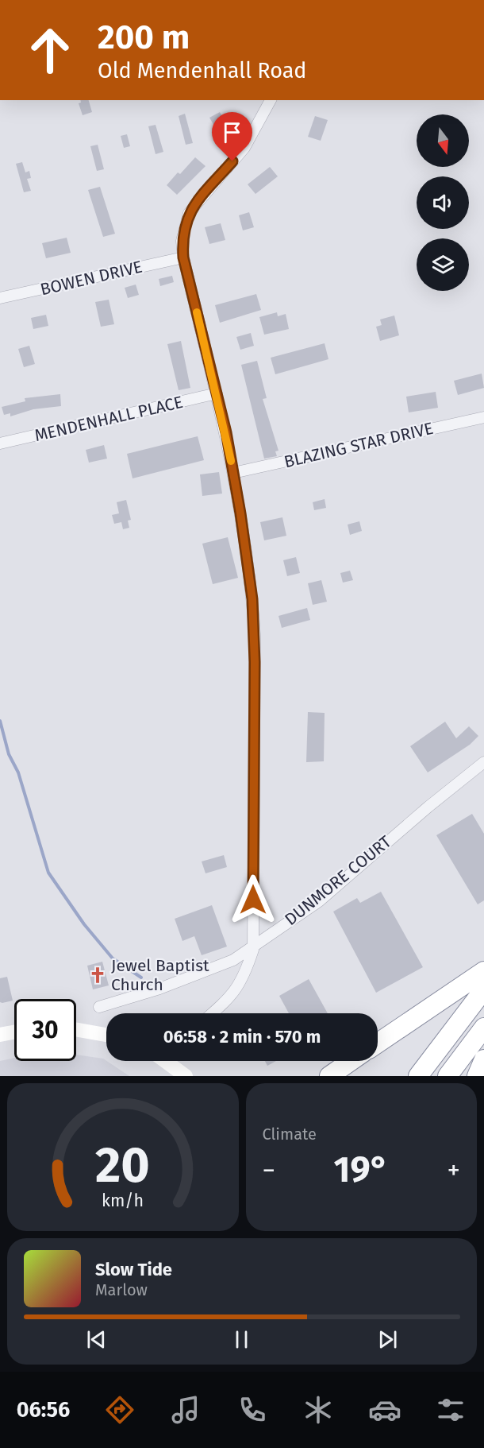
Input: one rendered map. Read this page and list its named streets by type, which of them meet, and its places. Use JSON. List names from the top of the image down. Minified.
{"streets":{"street":["BOWEN DRIVE","MENDENHALL PLACE","BLAZING STAR DRIVE","DUNMORE COURT"]},"places":{"church":["Jewel Baptist Church"]},"north":"bottom","page":{"turn":["200 m","Old Mendenhall Road"],"limit":"30","trip":"06:58 · 2 min · 570 m","tile":"Climate","heat":["−","19°","+"],"song":["Slow Tide","Marlow"],"tabs":"06:56","gauge":["20","km/h"]}}
